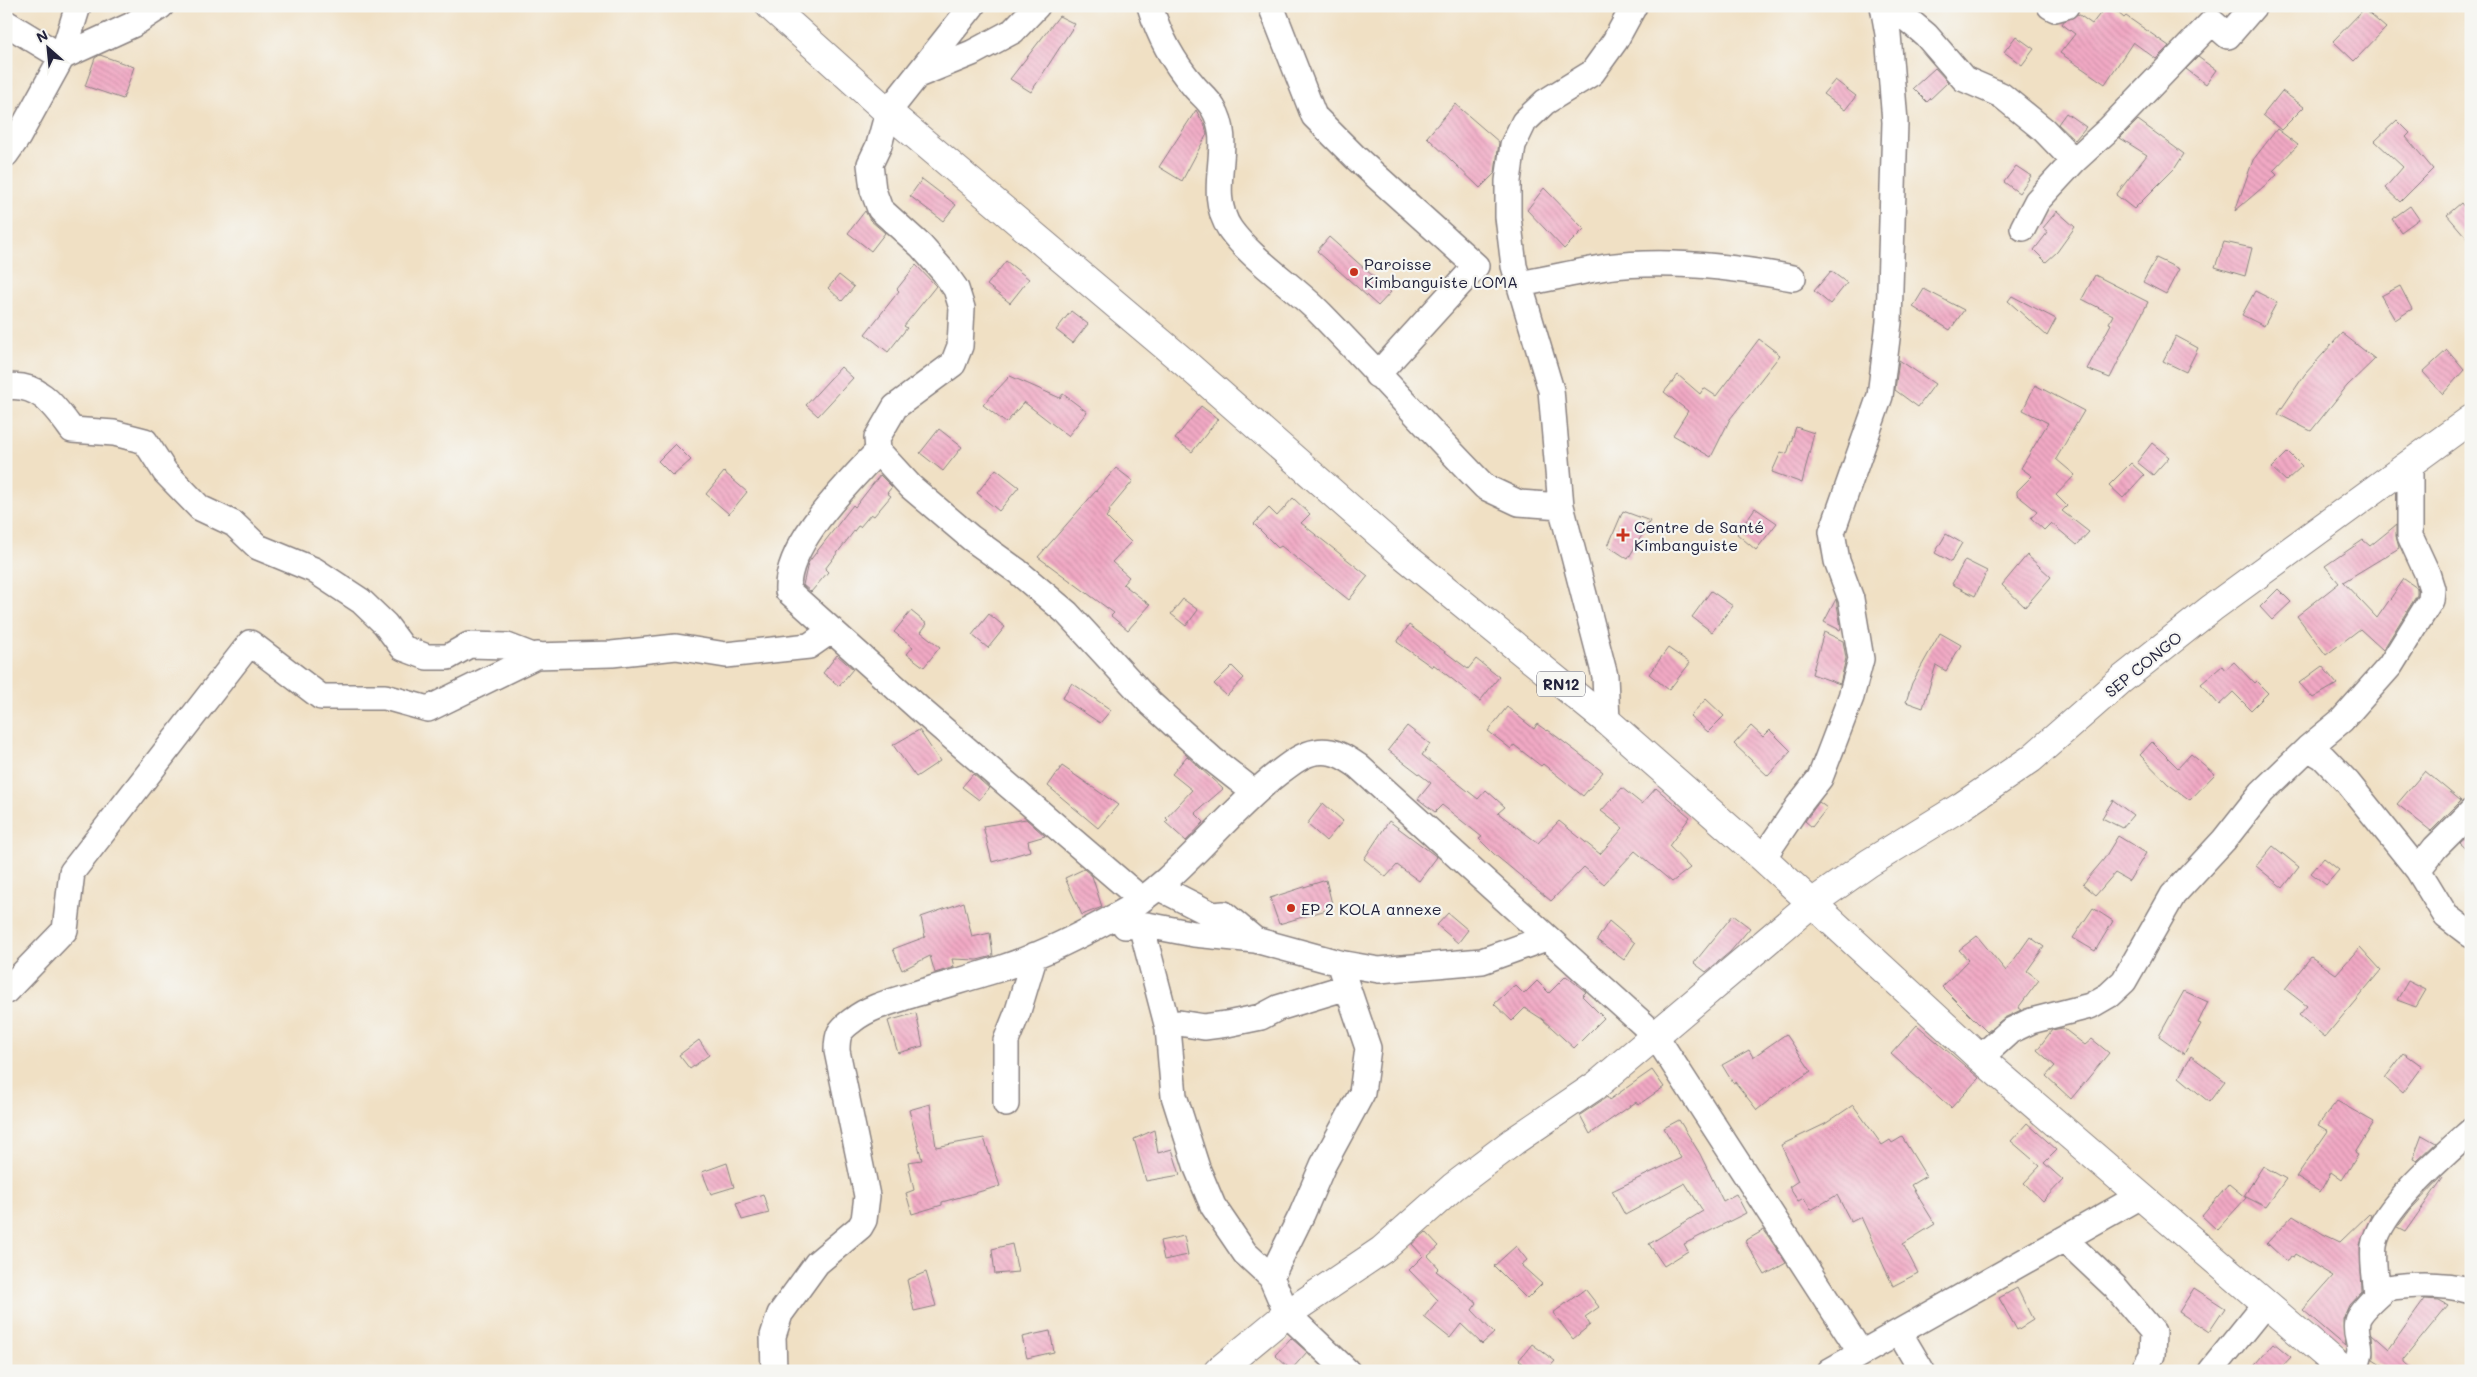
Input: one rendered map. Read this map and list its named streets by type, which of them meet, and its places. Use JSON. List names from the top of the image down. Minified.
{"streets":{"main road":["SEP CONGO","RN12"]},"crossings":[["SEP CONGO","RN12"]],"places":{"other":["Paroisse Kimbanguiste LOMA","EP 2 KOLA annexe"],"health":["Centre de Santé Kimbanguiste"]},"north":"top left"}
